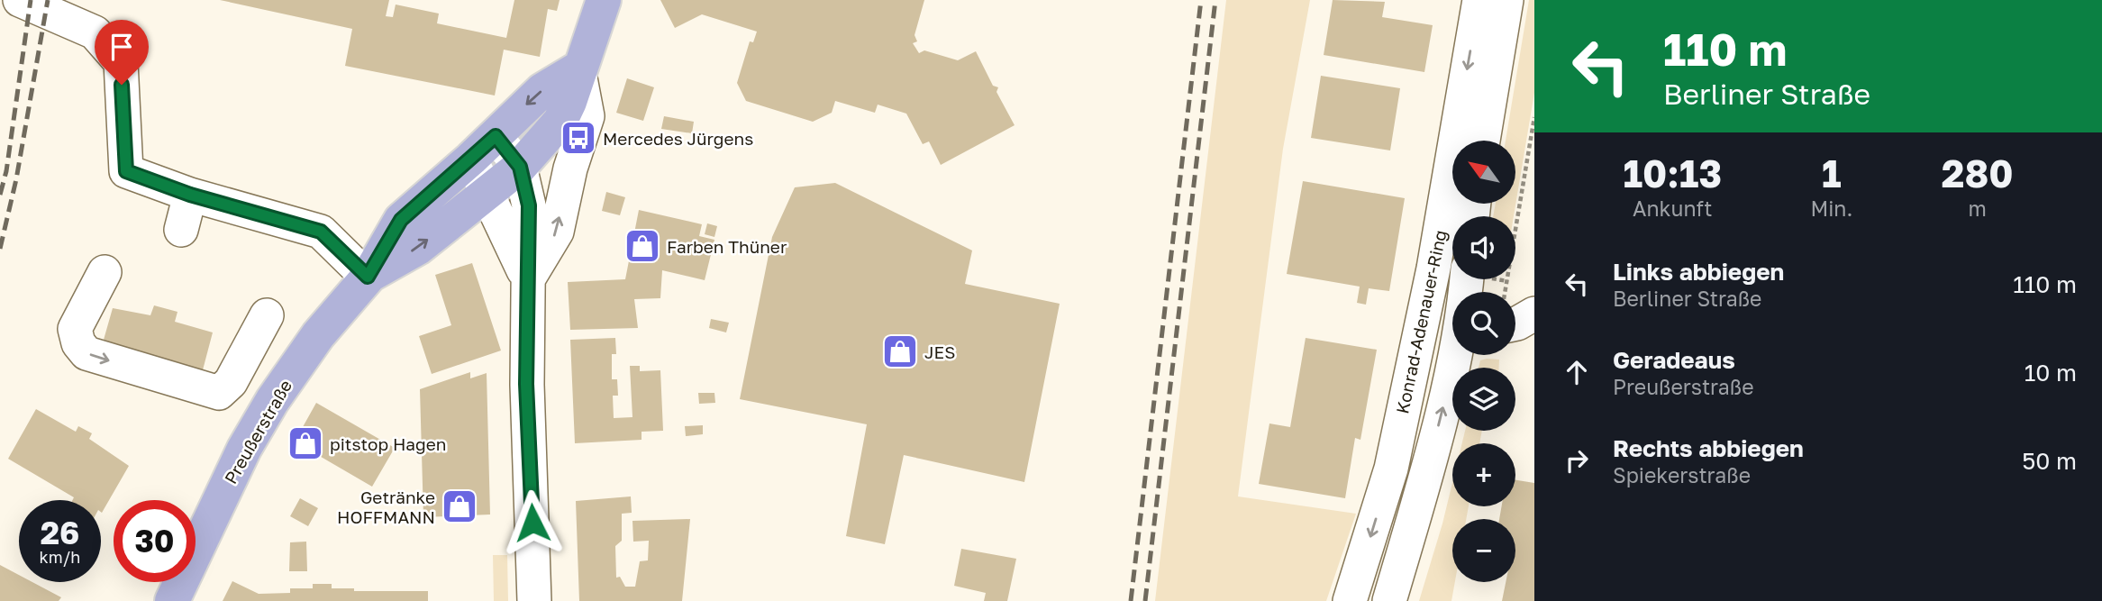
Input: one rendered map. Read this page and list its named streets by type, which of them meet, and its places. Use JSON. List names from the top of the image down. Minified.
{"streets":{"main road":["Preußerstraße"],"street":["Konrad-Adenauer-Ring"]},"places":{"bus stop":["Mercedes Jürgens"],"shop":["Farben Thüner","JES","pitstop Hagen","Getränke HOFFMANN"]},"north":"top left","page":{"turn":["110 m","Berliner Straße"],"eta":["10:13","Ankunft","1","Min.","280","m"],"map_buttons":["+","−"],"list":[{"name":"Links abbiegen","note":"Berliner Straße","value":"110 m"},{"name":"Geradeaus","note":"Preußerstraße","value":"10 m"},{"name":"Rechts abbiegen","note":"Spiekerstraße","value":"50 m"}],"speed":"26 km/h","limit":"30"}}
